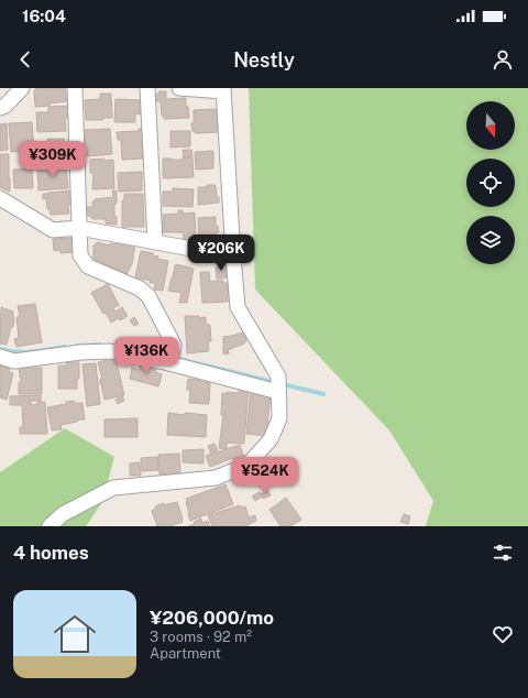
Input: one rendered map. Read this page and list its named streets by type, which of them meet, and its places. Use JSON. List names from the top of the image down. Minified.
{"north":"bottom","page":{"status":"16:04","header":"Nestly","price":["¥309K","¥206K","¥136K","¥524K"],"heading":"4 homes","list":[{"name":"¥206,000/mo","note":"3 rooms · 92 m² · Apartment"}]}}
